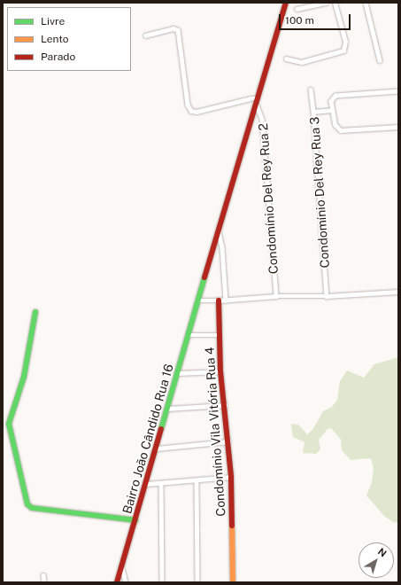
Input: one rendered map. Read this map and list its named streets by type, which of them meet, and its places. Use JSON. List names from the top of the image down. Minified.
{"streets":{"street":["Condomínio Del Rey Rua 3","Condomínio Del Rey Rua 2","Condomínio Vila Vitória Rua 4","Bairro João Cândido Rua 16"]},"crossings":[["Condomínio Del Rey Rua 2","Bairro João Cândido Rua 16"]],"legend":["Livre","Lento","Parado"],"scale_bar":"100 m","north":"top right"}
